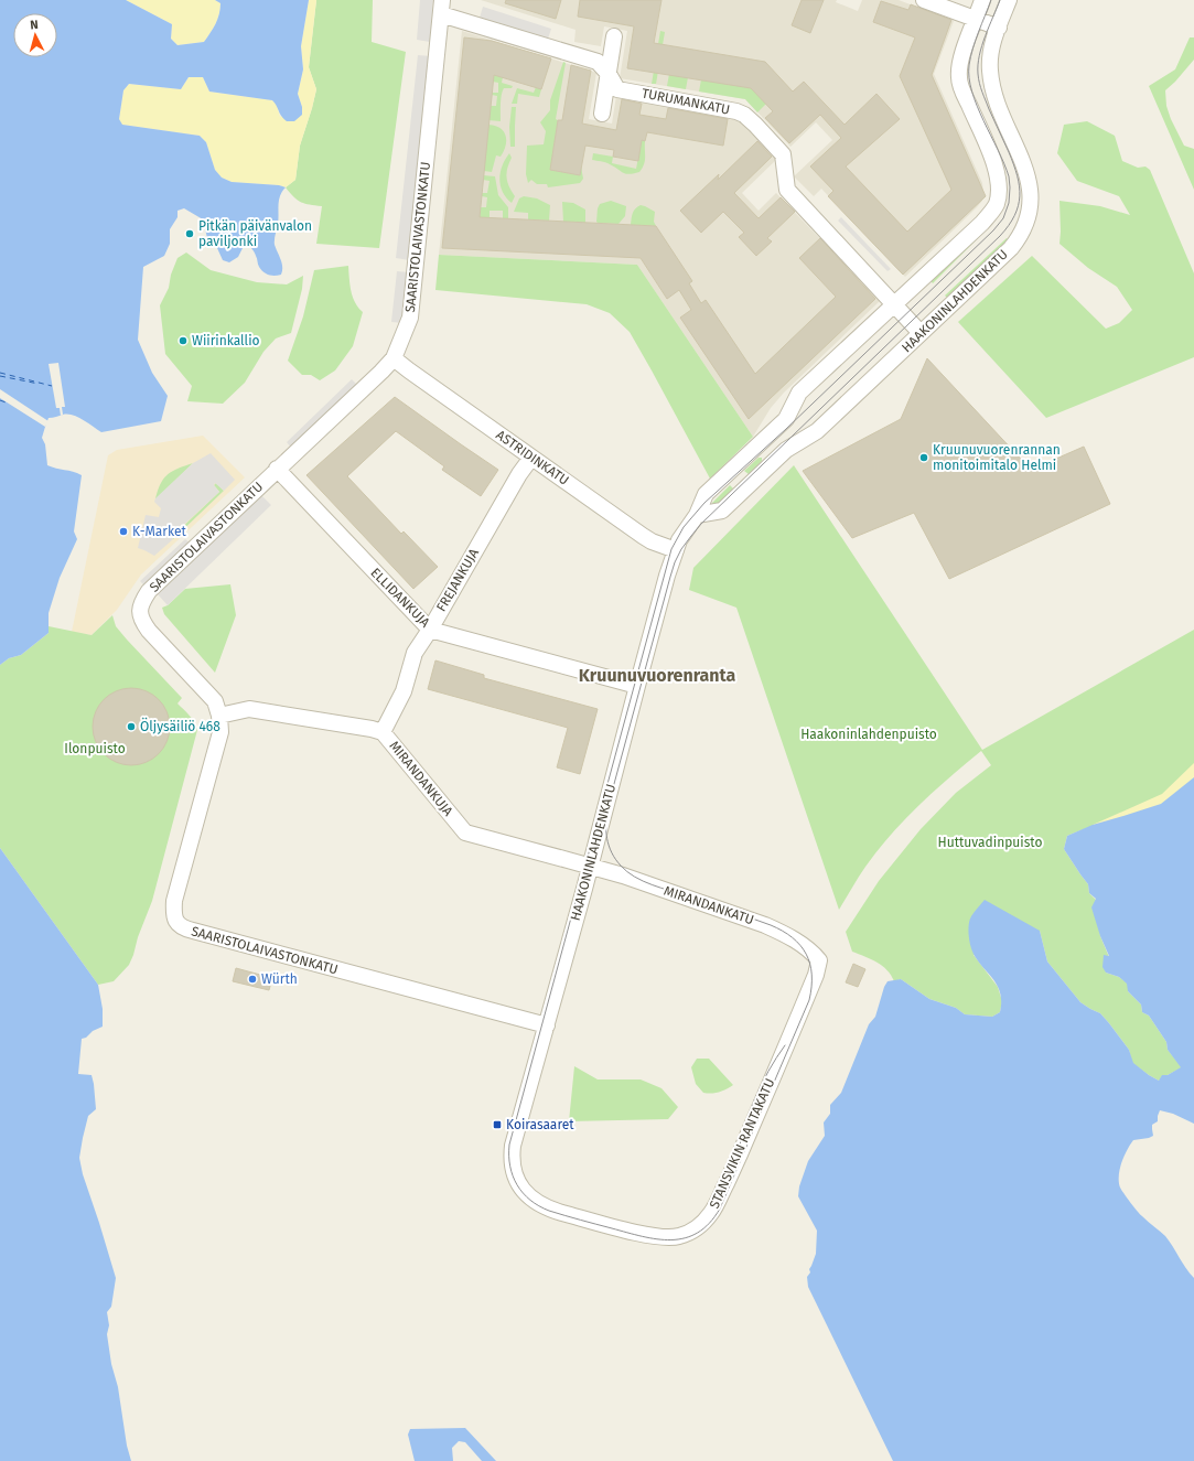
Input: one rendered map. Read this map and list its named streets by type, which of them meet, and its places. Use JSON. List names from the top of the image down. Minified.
{"streets":{"street":["TURUMANKATU","SAARISTOLAIVASTONKATU","HAAKONINLAHDENKATU","ASTRIDINKATU","FREJANKUJA","ELLIDANKUJA","MIRANDANKUJA","MIRANDANKATU","STANSVIKIN RANTAKATU"]},"crossings":[["TURUMANKATU","SAARISTOLAIVASTONKATU"],["TURUMANKATU","HAAKONINLAHDENKATU"],["SAARISTOLAIVASTONKATU","HAAKONINLAHDENKATU"],["SAARISTOLAIVASTONKATU","ASTRIDINKATU"],["SAARISTOLAIVASTONKATU","ELLIDANKUJA"],["SAARISTOLAIVASTONKATU","MIRANDANKUJA"],["HAAKONINLAHDENKATU","ASTRIDINKATU"],["HAAKONINLAHDENKATU","ELLIDANKUJA"],["HAAKONINLAHDENKATU","MIRANDANKUJA"],["HAAKONINLAHDENKATU","MIRANDANKATU"],["HAAKONINLAHDENKATU","STANSVIKIN RANTAKATU"],["ASTRIDINKATU","FREJANKUJA"],["FREJANKUJA","ELLIDANKUJA"],["FREJANKUJA","MIRANDANKUJA"],["MIRANDANKUJA","MIRANDANKATU"],["MIRANDANKATU","STANSVIKIN RANTAKATU"]],"districts":["Kruunuvuorenranta"],"parks":["Haakoninlahdenpuisto","Ilonpuisto","Huttuvadinpuisto"],"places":{"other":["Pitkän päivänvalon paviljonki","Wiirinkallio","Kruunuvuorenrannan monitoimitalo Helmi","K-Market","Öljysäiliö 468","Würth"],"transit":["Koirasaaret"]},"north":"top"}
